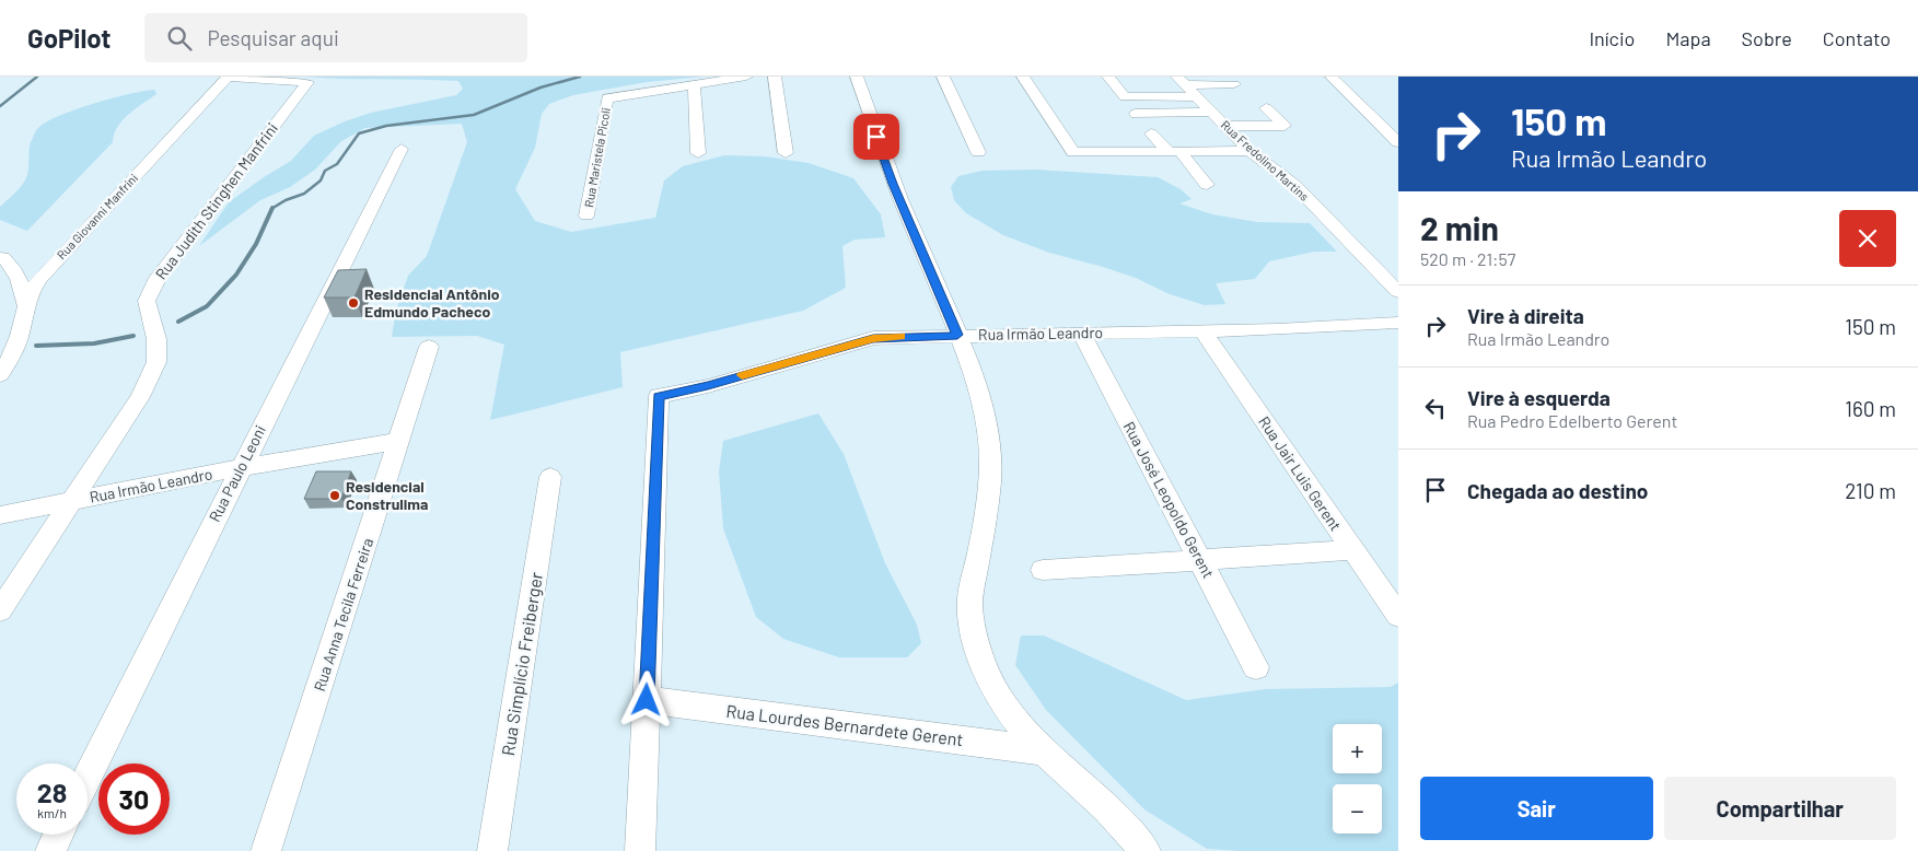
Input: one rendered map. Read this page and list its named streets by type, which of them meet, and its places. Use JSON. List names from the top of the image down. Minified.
{"streets":{"street":["Rua Maristela Picoli","Rua Fredolino Martins","Rua Judith Stinghen Manfrini","Rua Giovanni Manfrini","Rua Irmão Leandro","Rua Paulo Leoni","Rua Jair Luis Gerent","Rua José Leopoldo Gerent","Rua Anna Tecila Ferreira","Rua Simplício Freiberger","Rua Lourdes Bernardete Gerent"]},"crossings":[["Rua Judith Stinghen Manfrini","Rua Giovanni Manfrini"],["Rua Judith Stinghen Manfrini","Rua Irmão Leandro"],["Rua Irmão Leandro","Rua Paulo Leoni"],["Rua Irmão Leandro","Rua Jair Luis Gerent"],["Rua Irmão Leandro","Rua José Leopoldo Gerent"],["Rua Irmão Leandro","Rua Anna Tecila Ferreira"],["Rua Irmão Leandro","Rua Lourdes Bernardete Gerent"]],"places":["Residencial Antônio Edmundo Pacheco","Residencial Construlima"],"page":{"header":"GoPilot","search":"Pesquisar aqui","nav":["Início","Mapa","Sobre","Contato"],"turn":["150 m","Rua Irmão Leandro"],"heading":["2 min","520 m · 21:57"],"list":[{"name":"Vire à direita","note":"Rua Irmão Leandro","value":"150 m"},{"name":"Vire à esquerda","note":"Rua Pedro Edelberto Gerent","value":"160 m"},{"name":"Chegada ao destino","value":"210 m"}],"map_buttons":["+","−"],"speed":"28 km/h","limit":"30","buttons":["Sair","Compartilhar"]}}
